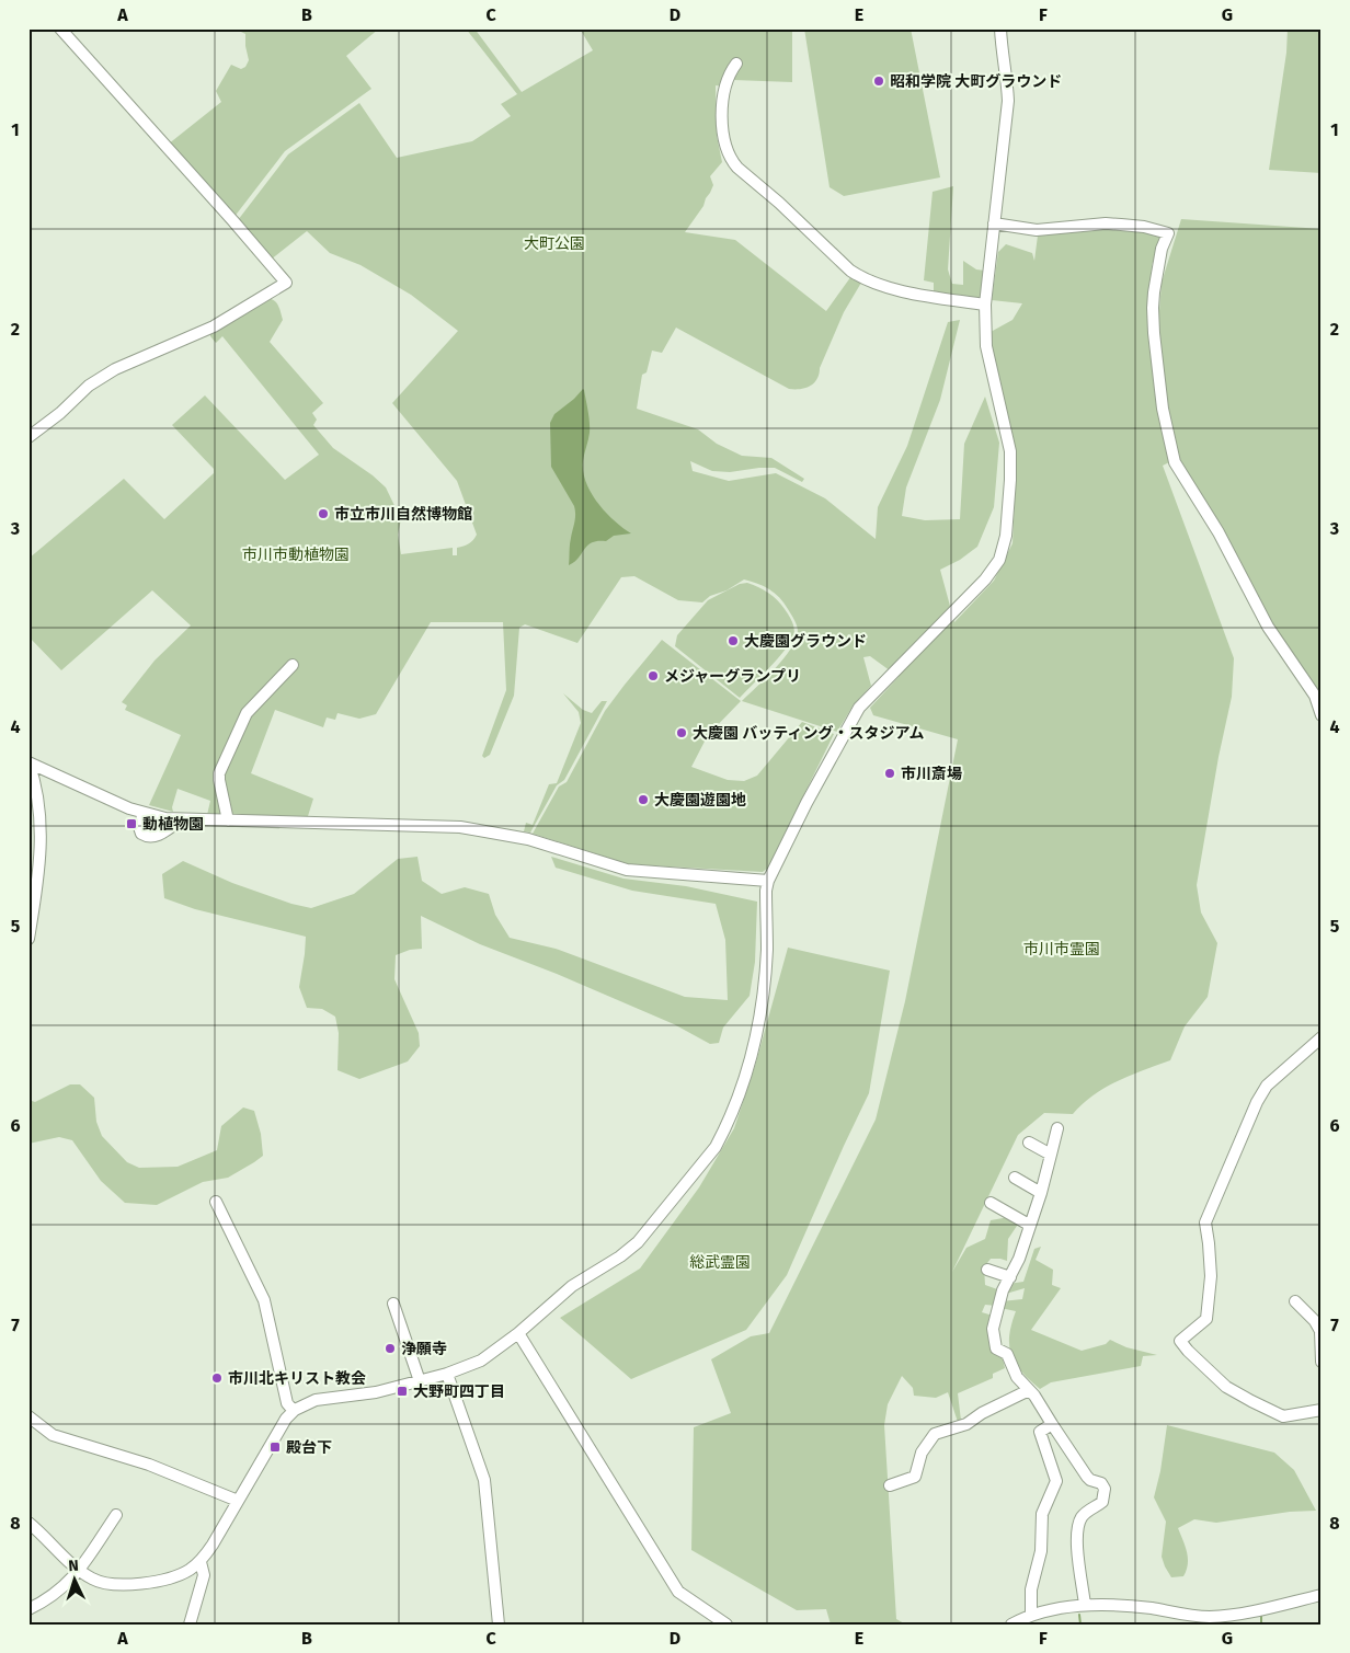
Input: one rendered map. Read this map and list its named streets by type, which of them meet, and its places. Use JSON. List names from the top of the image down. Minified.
{"parks":["大町公園","市川市動植物園","市川市霊園","総武霊園"],"places":{"other":["昭和学院 大町グラウンド","市立市川自然博物館","大慶園グラウンド","メジャーグランプリ","大慶園 バッティング・スタジアム","市川斎場","大慶園遊園地","浄願寺","市川北キリスト教会"],"transit":["動植物園","大野町四丁目","殿台下"]},"north":"top","grid":{"columns":["A","B","C","D","E","F","G"],"rows":["1","2","3","4","5","6","7","8"]}}
